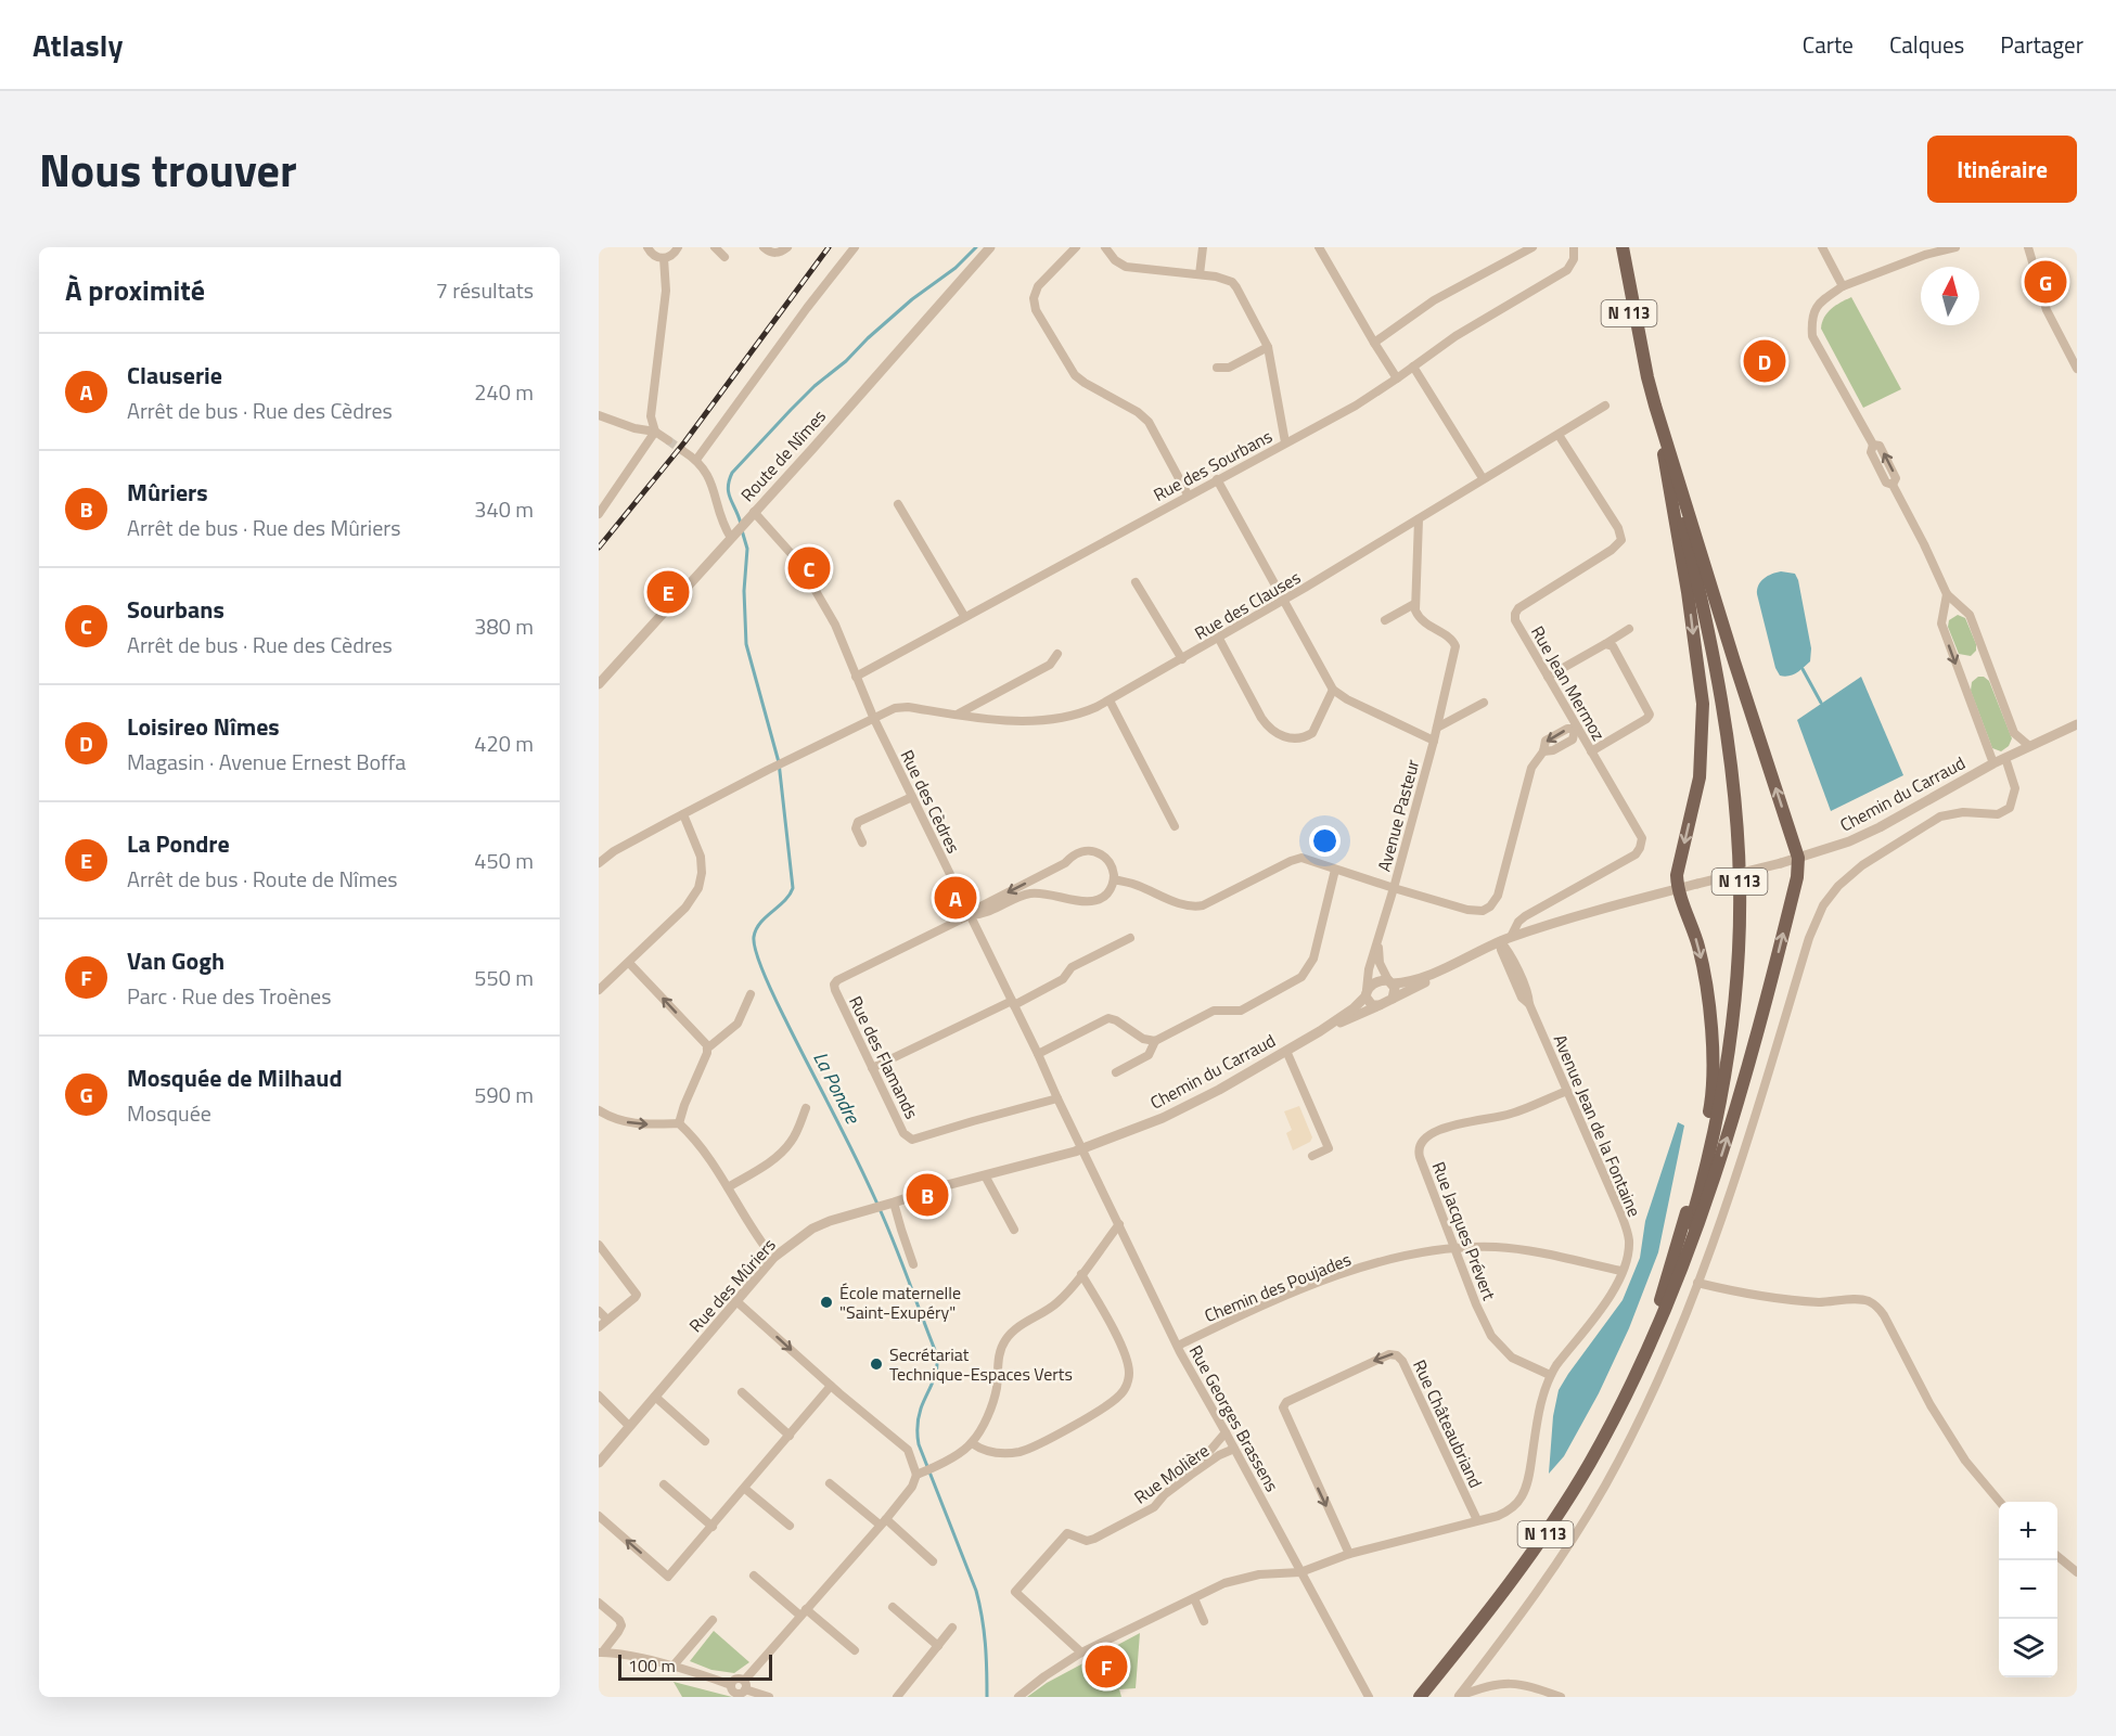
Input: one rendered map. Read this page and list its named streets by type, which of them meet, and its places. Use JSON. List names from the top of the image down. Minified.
{"streets":{"main road":["N 113"],"street":["Route de Nîmes","Rue des Sourbans","Rue des Clauses","Rue Jean Mermoz","Chemin du Carraud","Rue des Cèdres","Avenue Pasteur","Rue des Flamands","Avenue Jean de la Fontaine","Rue Jacques Prévert","Rue des Mûriers","Chemin des Poujades","Rue Georges Brassens","Rue Châteaubriand","Rue Molière"]},"crossings":[["Route de Nîmes","Rue des Cèdres"],["Rue des Sourbans","Rue des Cèdres"],["Rue des Sourbans","Avenue Pasteur"],["Rue des Clauses","Rue Jean Mermoz"],["Rue des Clauses","Rue des Cèdres"],["Rue des Clauses","Avenue Pasteur"],["Rue Jean Mermoz","Chemin du Carraud"],["Chemin du Carraud","Rue des Cèdres"],["Chemin du Carraud","Avenue Pasteur"],["Chemin du Carraud","Avenue Jean de la Fontaine"],["Chemin du Carraud","Rue des Mûriers"],["Chemin du Carraud","Rue Georges Brassens"],["Rue des Cèdres","Rue des Flamands"],["Rue des Cèdres","Rue des Mûriers"],["Rue des Cèdres","Rue Georges Brassens"],["Avenue Jean de la Fontaine","Rue Jacques Prévert"],["Avenue Jean de la Fontaine","Chemin des Poujades"],["Avenue Jean de la Fontaine","Rue Georges Brassens"],["Avenue Jean de la Fontaine","Rue Châteaubriand"],["Avenue Jean de la Fontaine","Rue Molière"],["Rue Jacques Prévert","Chemin des Poujades"],["Rue des Mûriers","Rue Georges Brassens"],["Chemin des Poujades","Rue Georges Brassens"],["Rue Georges Brassens","Rue Molière"]],"water":["La Pondre"],"places":["École maternelle \"Saint-Exupéry\"","Secrétariat Technique-Espaces Verts"],"scale_bar":"100 m","north":"top","page":{"header":"Atlasly","nav":["Carte","Calques","Partager"],"title":"Nous trouver","buttons":"Itinéraire","heading":["À proximité","7 résultats"],"pins":["G","D","C","E","A","B","F"],"list":[{"mark":"A","name":"Clauserie","note":"Arrêt de bus · Rue des Cèdres","value":"240 m"},{"mark":"B","name":"Mûriers","note":"Arrêt de bus · Rue des Mûriers","value":"340 m"},{"mark":"C","name":"Sourbans","note":"Arrêt de bus · Rue des Cèdres","value":"380 m"},{"mark":"D","name":"Loisireo Nîmes","note":"Magasin · Avenue Ernest Boffa","value":"420 m"},{"mark":"E","name":"La Pondre","note":"Arrêt de bus · Route de Nîmes","value":"450 m"},{"mark":"F","name":"Van Gogh","note":"Parc · Rue des Troènes","value":"550 m"},{"mark":"G","name":"Mosquée de Milhaud","note":"Mosquée","value":"590 m"}],"map_buttons":["+","−"],"scale":"100 m"}}
